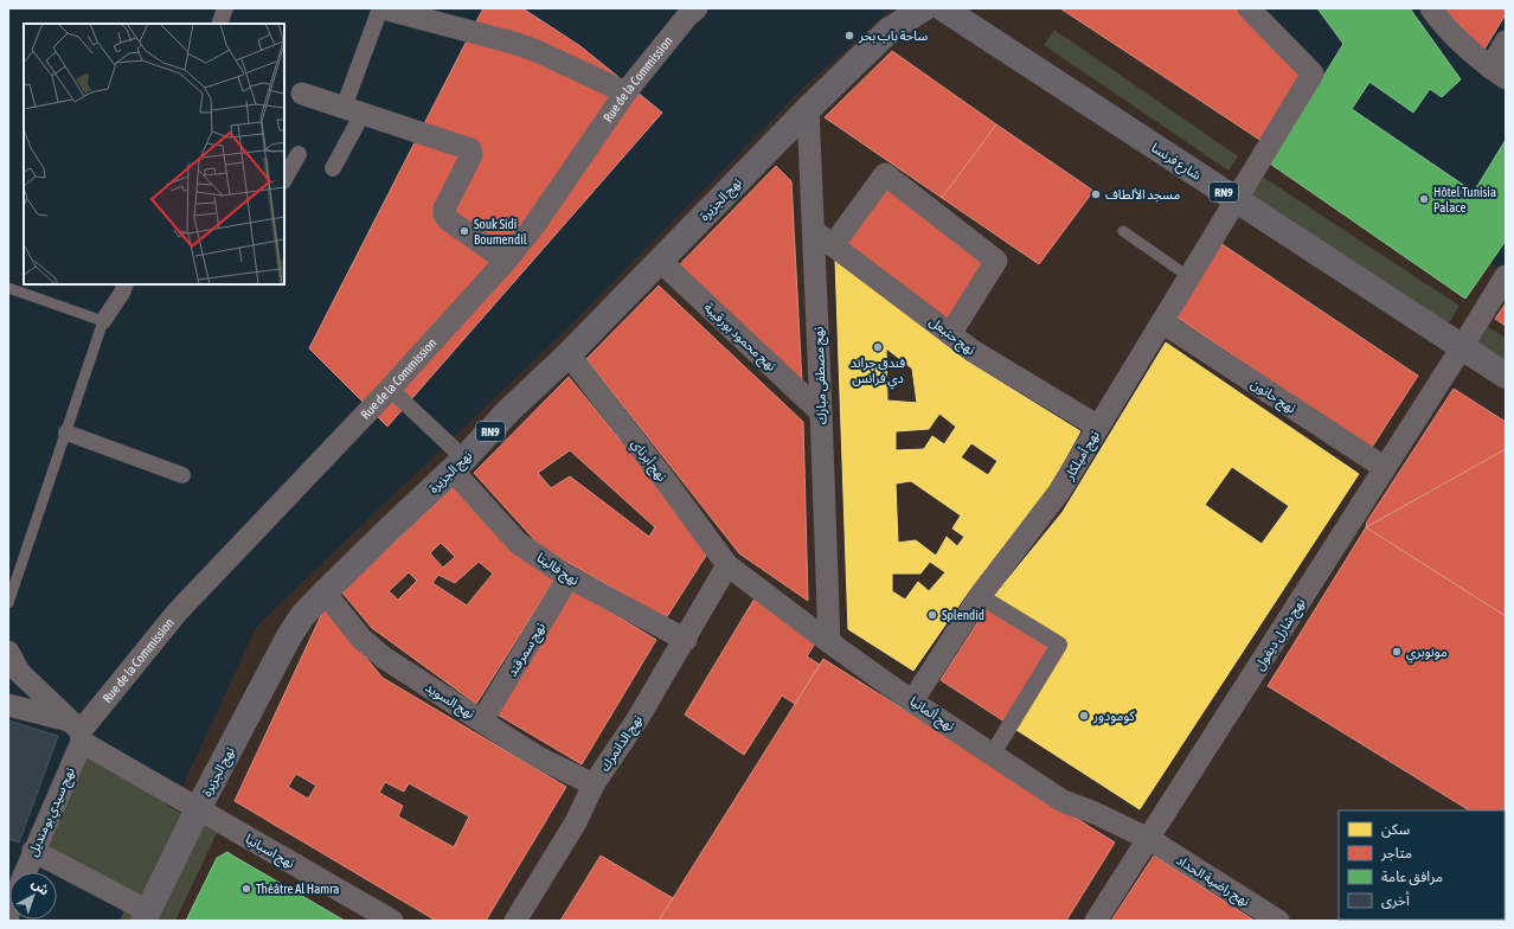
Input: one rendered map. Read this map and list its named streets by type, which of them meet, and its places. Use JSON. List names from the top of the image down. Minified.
{"streets":{"main road":["شارع فرنسا","RN9","نهج الجزيرة"],"street":["Rue de la Commission","نهج حنبعل","نهج محمود بورقيبة","نهج مصطفى مبارك","نهج حانون","نهج أميلكار","نهج أبرناي","نهج فاليتا","نهج شارل ديغول","نهج سمرقند","نهج السويد","نهج ألمانيا","نهج الدانمرك","نهج سيدي بومنديل","نهج اسبانيا","نهج راضية الحداد"]},"crossings":[["Rue de la Commission","نهج سيدي بومنديل"],["Rue de la Commission","نهج اسبانيا"],["شارع فرنسا","نهج أميلكار"],["شارع فرنسا","نهج شارل ديغول"],["نهج الجزيرة","نهج محمود بورقيبة"],["نهج الجزيرة","نهج مصطفى مبارك"],["نهج الجزيرة","نهج أبرناي"],["نهج الجزيرة","نهج فاليتا"],["نهج الجزيرة","نهج السويد"],["نهج الجزيرة","نهج اسبانيا"],["نهج حنبعل","نهج مصطفى مبارك"],["نهج حنبعل","نهج أميلكار"],["نهج محمود بورقيبة","نهج مصطفى مبارك"],["نهج مصطفى مبارك","نهج ألمانيا"],["نهج حانون","نهج أميلكار"],["نهج حانون","نهج شارل ديغول"],["نهج أميلكار","نهج ألمانيا"],["نهج أبرناي","نهج ألمانيا"],["نهج أبرناي","نهج الدانمرك"],["نهج فاليتا","نهج سمرقند"],["نهج فاليتا","نهج الدانمرك"],["نهج شارل ديغول","نهج ألمانيا"],["نهج شارل ديغول","نهج راضية الحداد"],["نهج سمرقند","نهج السويد"],["نهج السويد","نهج الدانمرك"],["نهج ألمانيا","نهج الدانمرك"],["نهج ألمانيا","نهج راضية الحداد"],["نهج سيدي بومنديل","نهج اسبانيا"]],"places":["ساحة باب بحر","مسجد الألطاف","Hôtel Tunisia Palace","Souk Sidi Boumendil","فندق جراند دي فرانس","Splendid","مونوبري","كومودور","Théâtre Al Hamra"],"legend":["سكن","متاجر","مرافق عامة","أخرى"],"north":"top right"}
